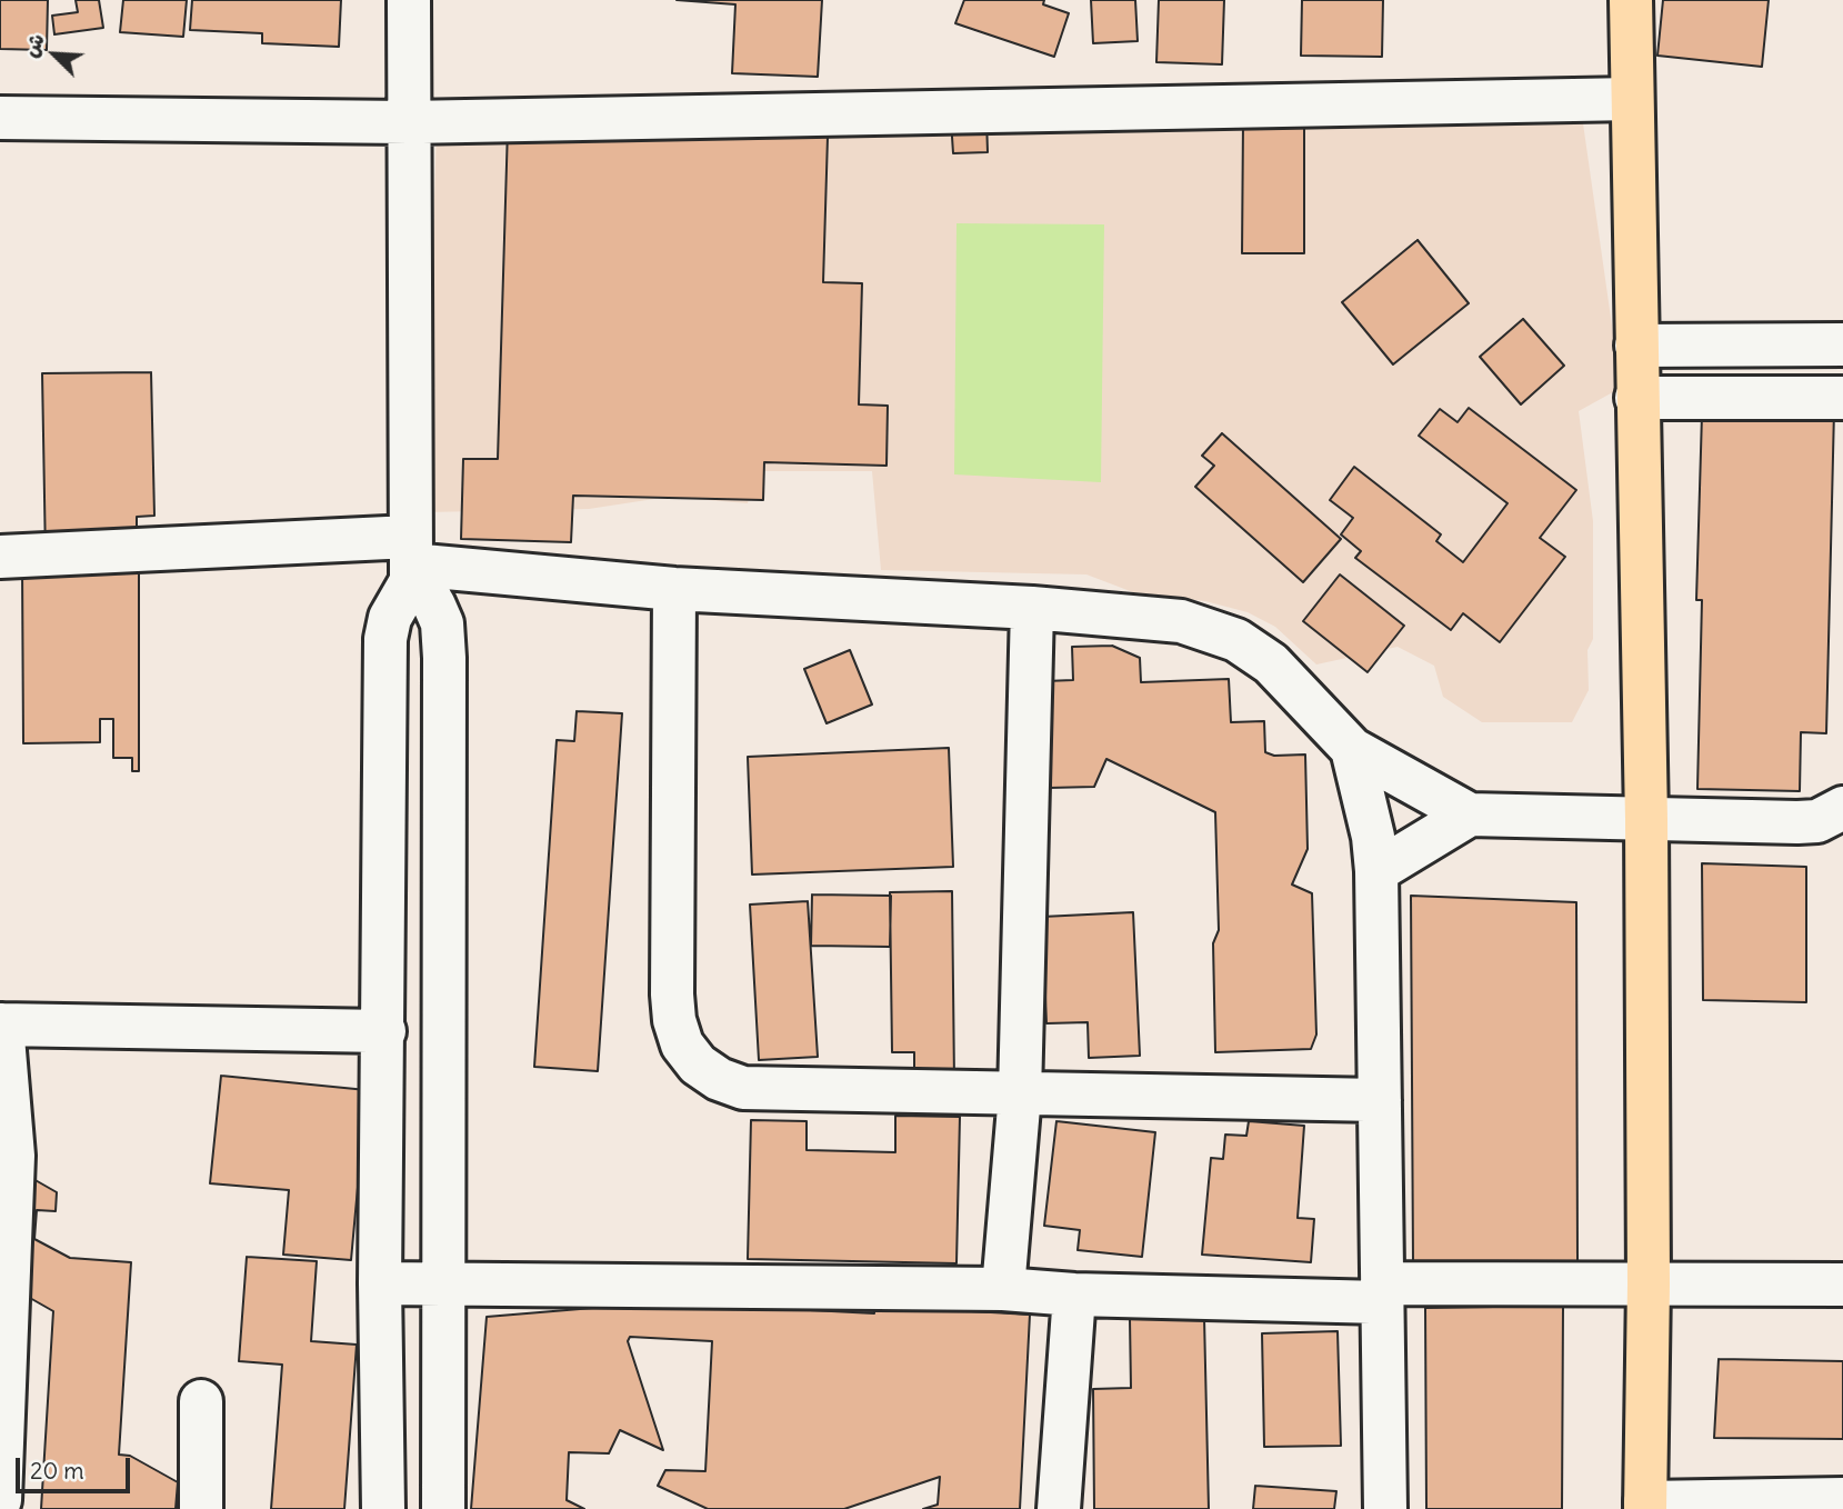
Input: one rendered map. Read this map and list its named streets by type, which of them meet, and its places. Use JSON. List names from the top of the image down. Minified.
{"scale_bar":"20 m","north":"top left"}
